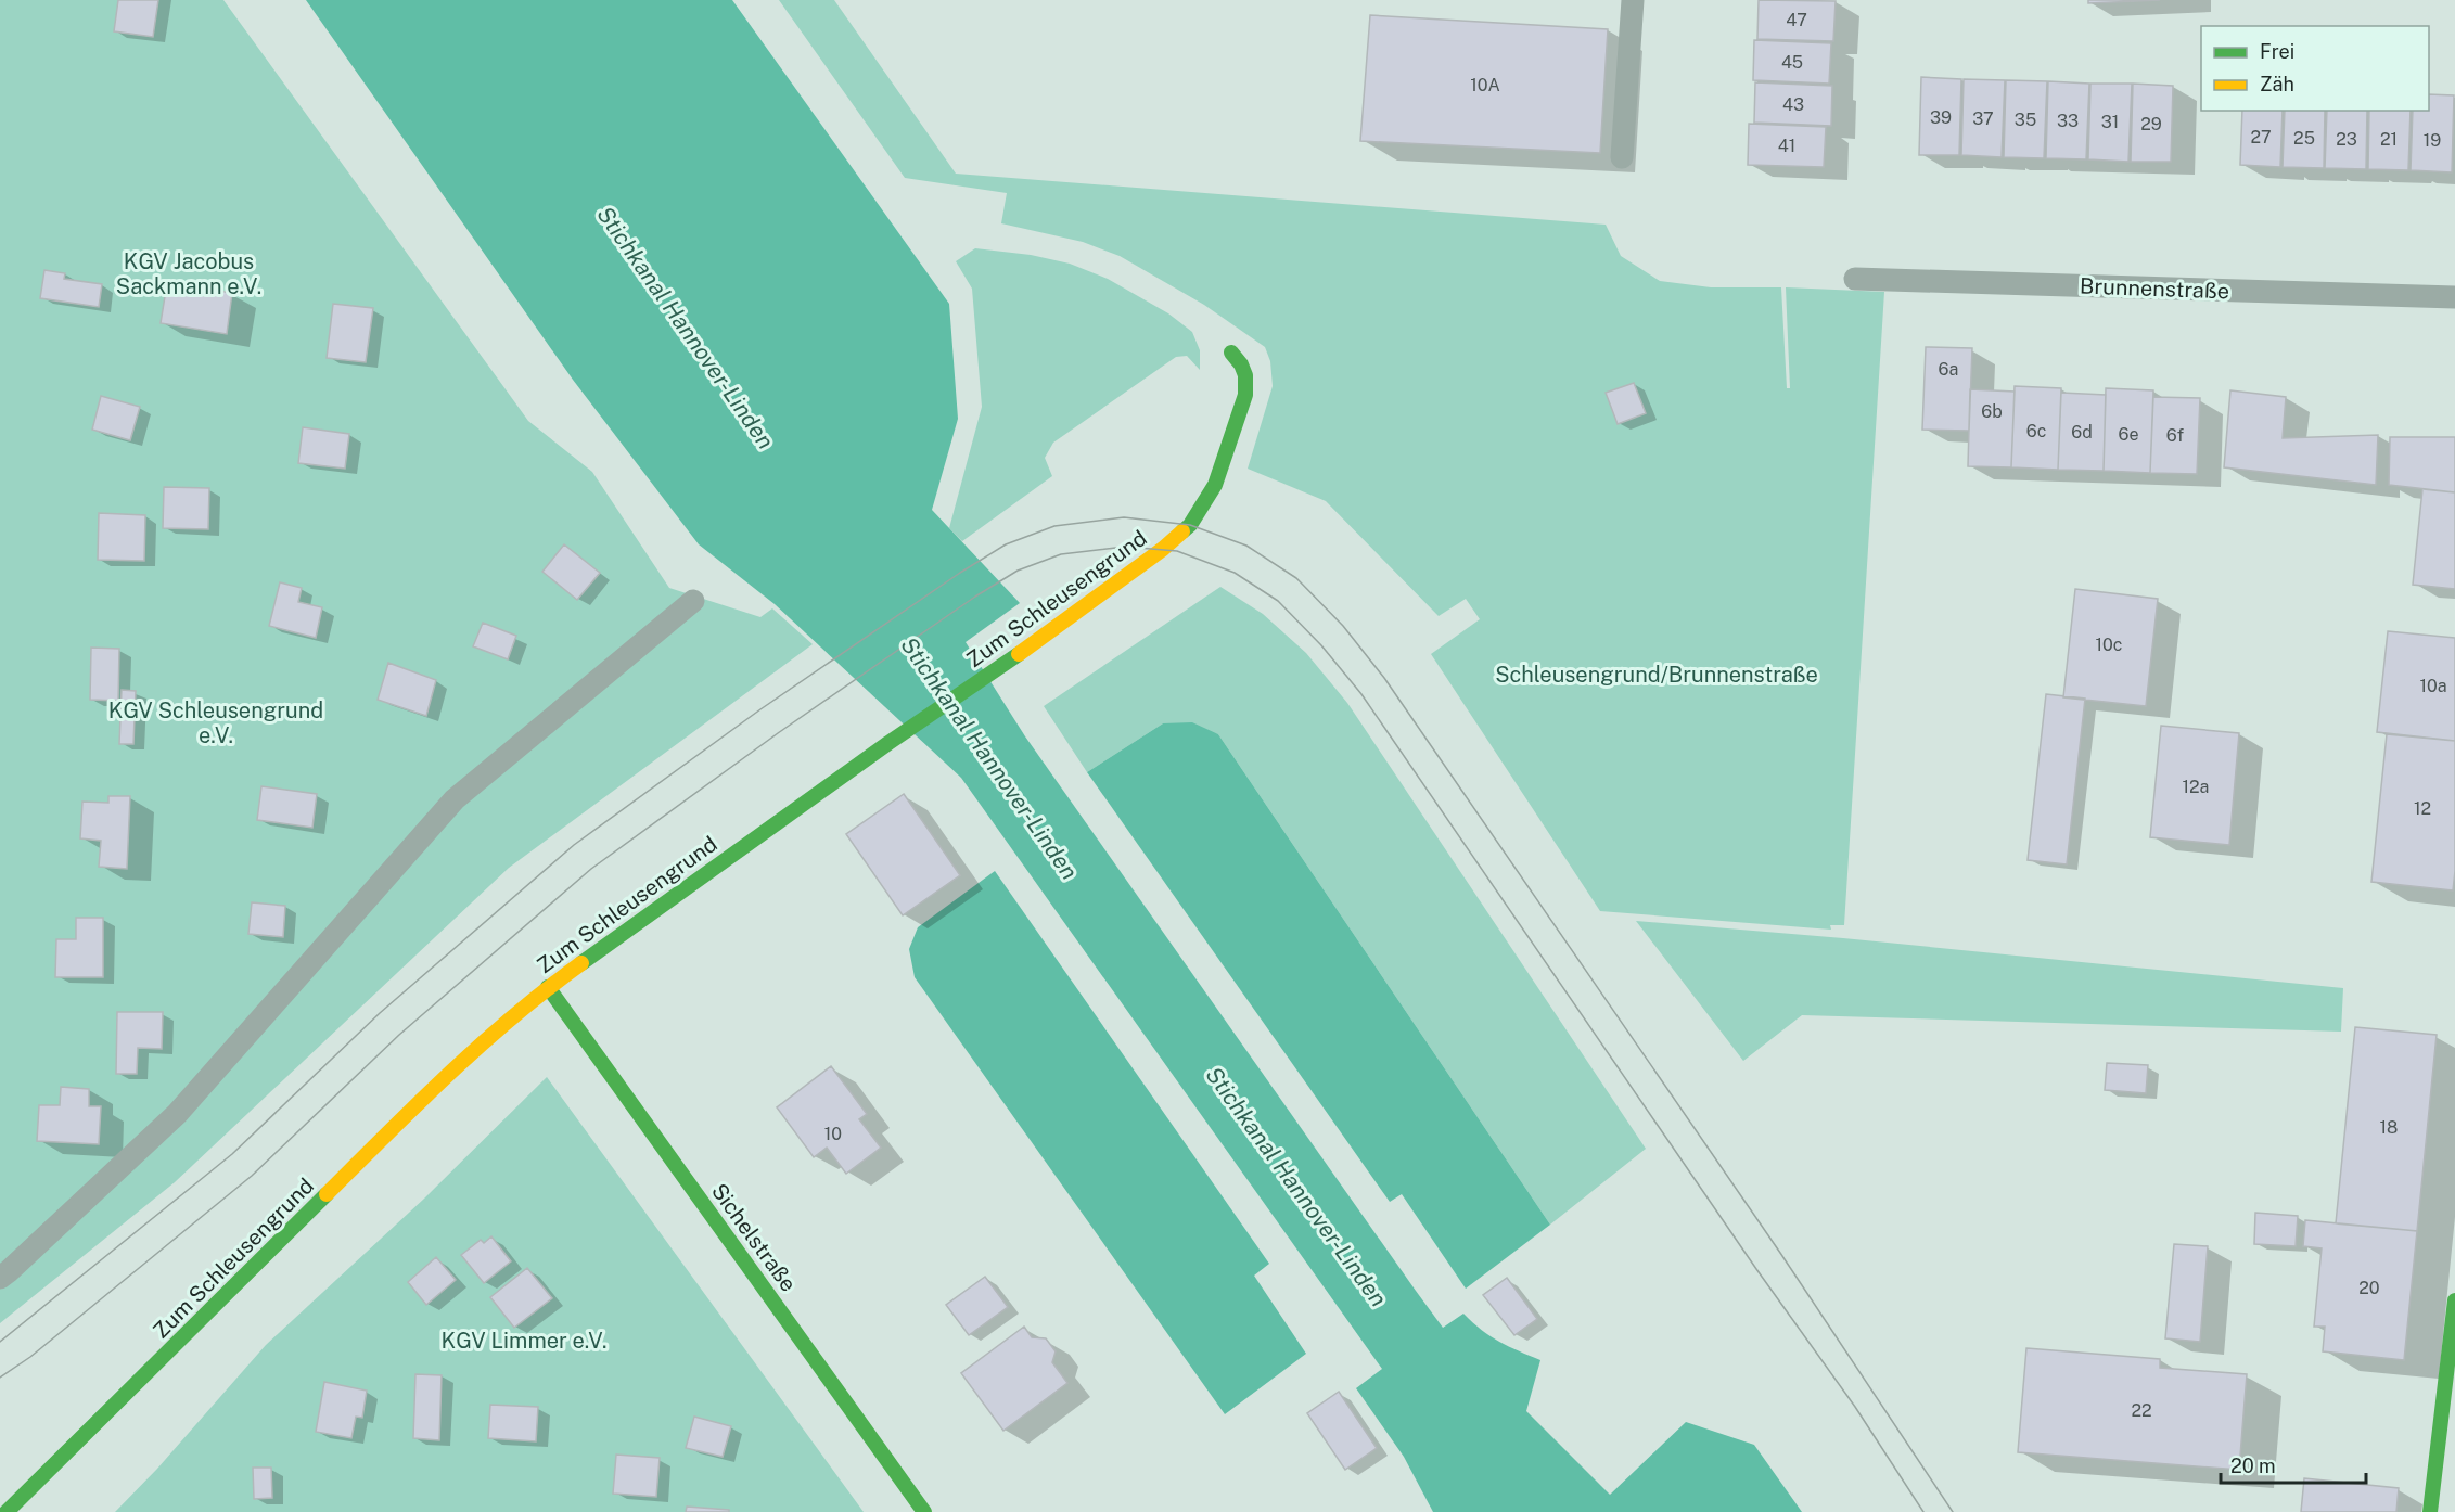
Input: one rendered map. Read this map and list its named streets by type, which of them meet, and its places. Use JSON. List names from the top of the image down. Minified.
{"streets":{"street":["Zum Schleusengrund","Sichelstraße"],"lane":["Brunnenstraße"]},"crossings":[["Zum Schleusengrund","Sichelstraße"]],"water":["Stichkanal Hannover-Linden"],"parks":["KGV Jacobus Sackmann e.V.","Schleusengrund/Brunnenstraße","KGV Schleusengrund e.V.","KGV Limmer e.V."],"house_numbers":["47","45","10A","43","39","37","35","33","31","29","27","25","23","21","19","41","6a","6b","6c","6d","6e","6f","10c","10a","12a","12","18","10","20","22"],"legend":["Frei","Zäh"],"scale_bar":"20 m"}
